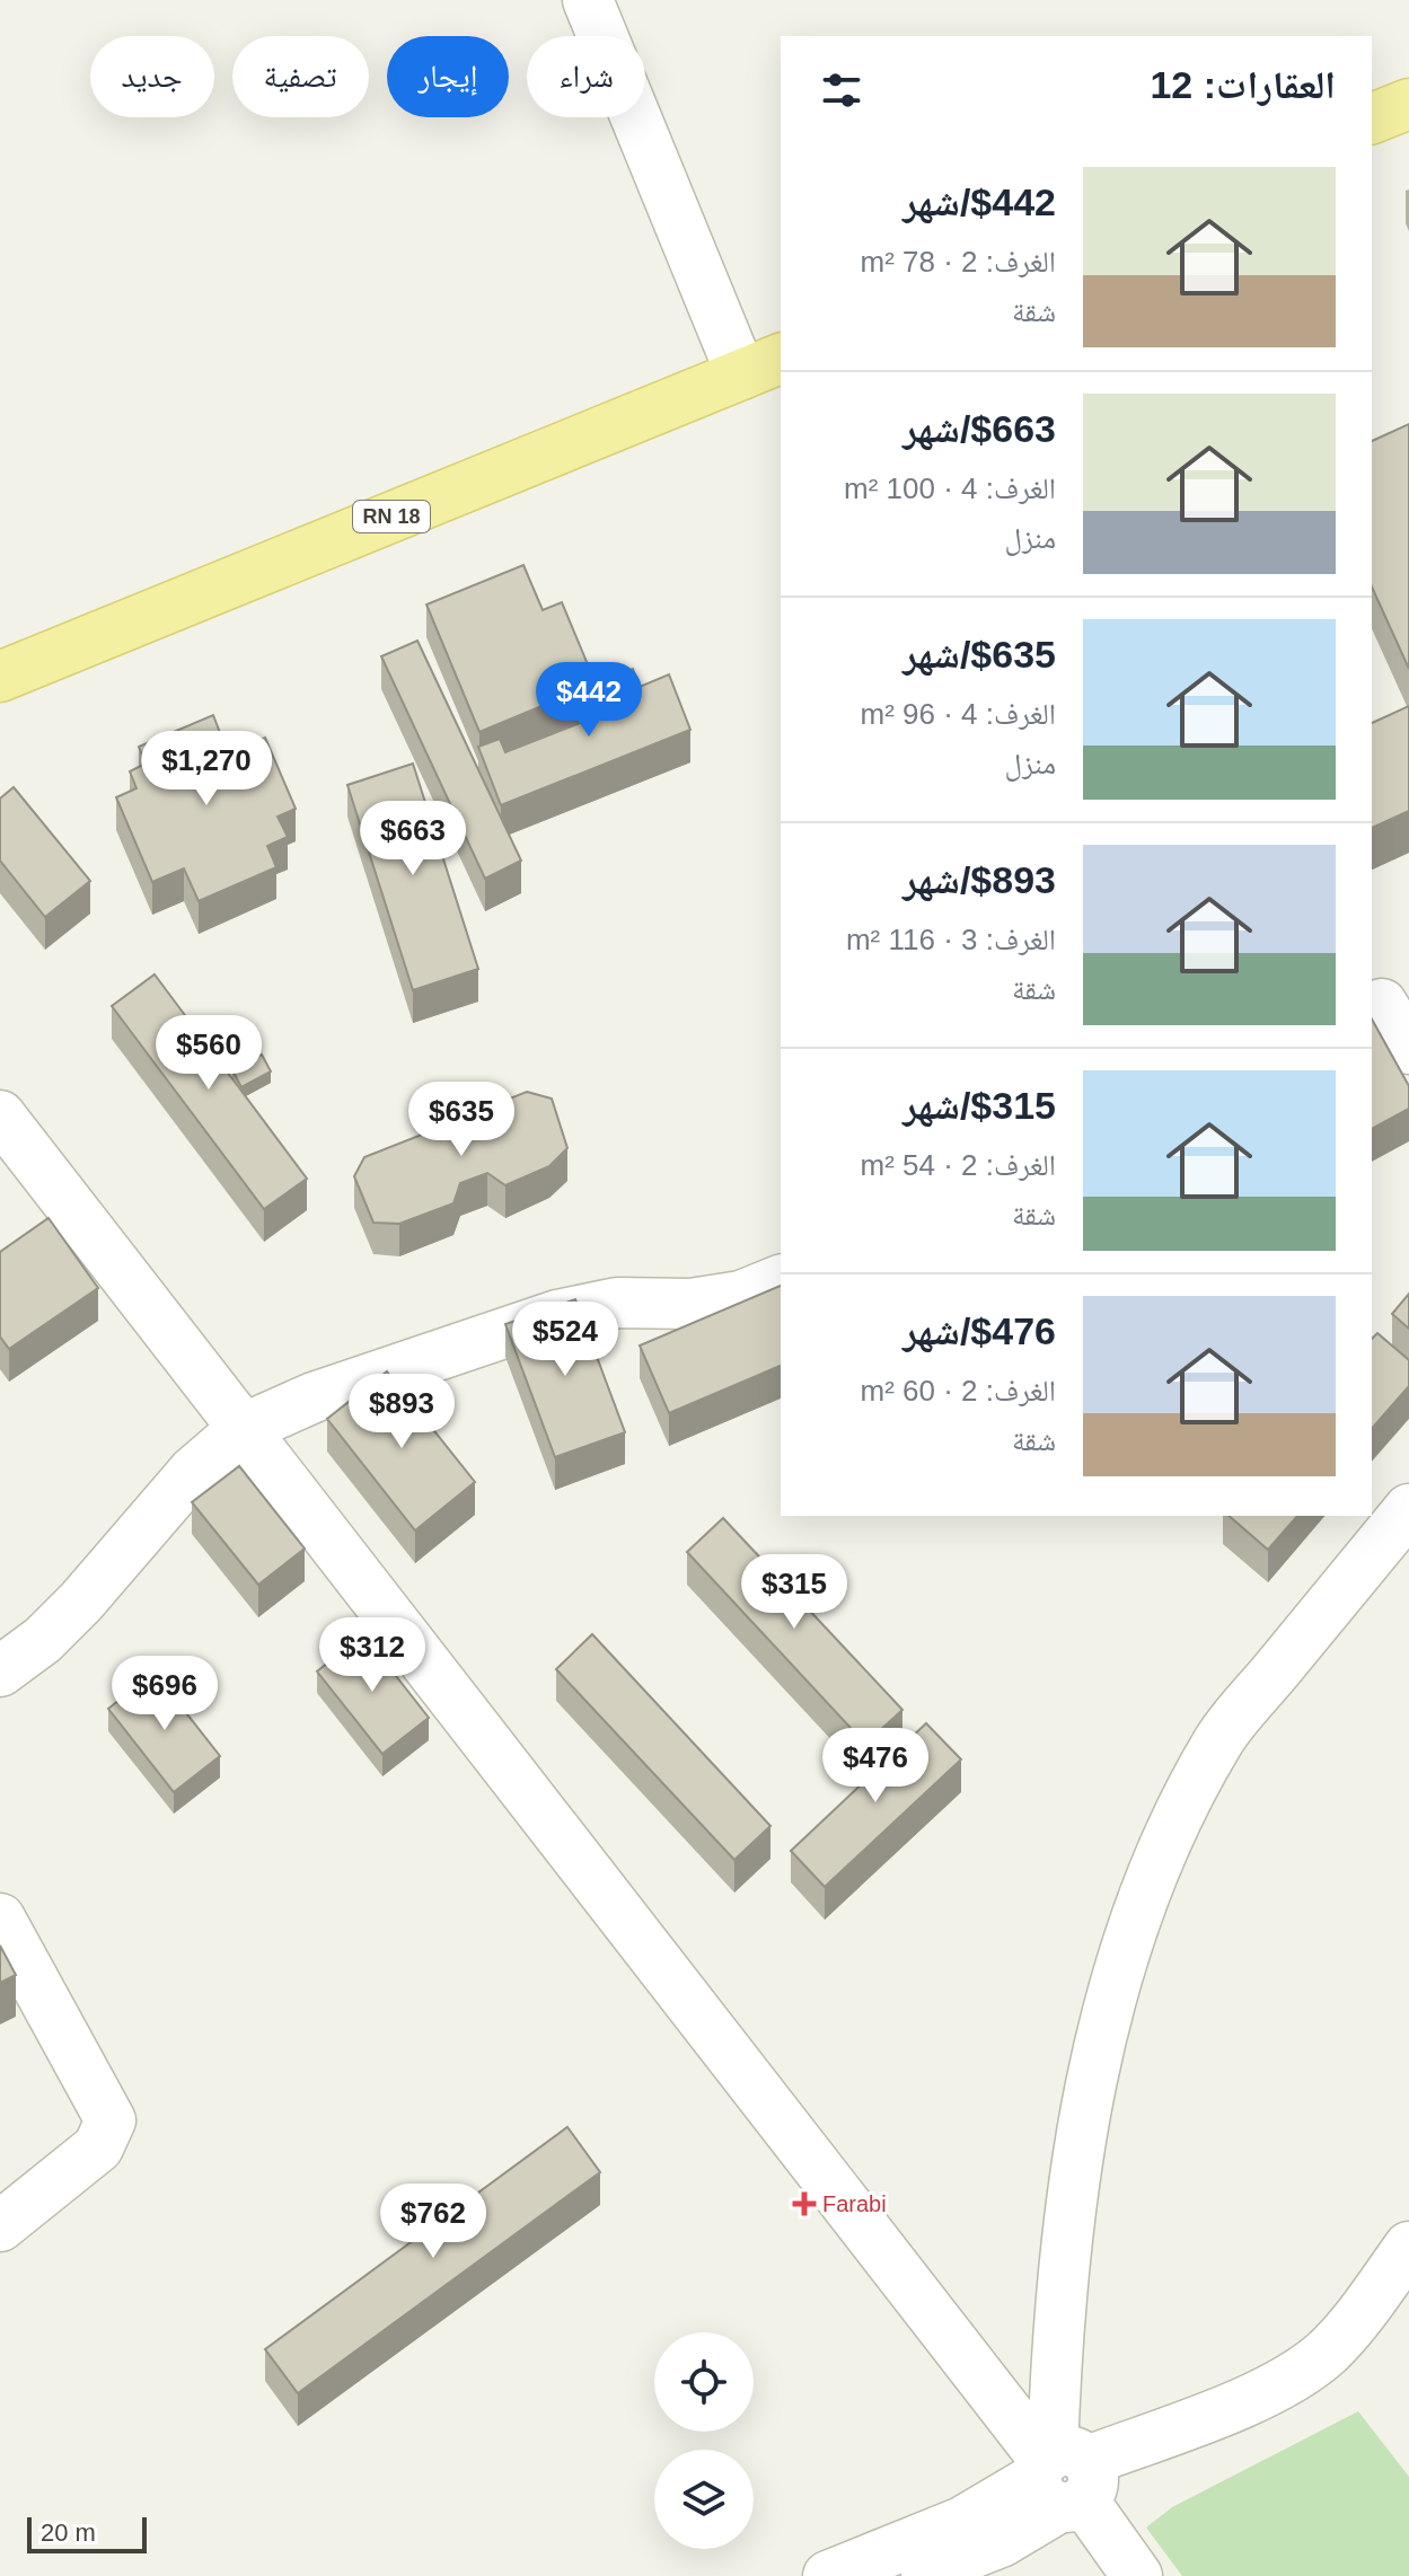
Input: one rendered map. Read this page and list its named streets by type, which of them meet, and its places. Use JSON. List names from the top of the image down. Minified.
{"streets":{"main road":["RN 18"]},"places":{"health":["Farabi"]},"scale_bar":"20 m","page":{"chip":["شراء","إيجار","تصفية","جديد"],"heading":"العقارات: 12","list":[{"name":"$442/شهر","note":"الغرف: 2 · 78 m² · شقة"},{"name":"$663/شهر","note":"الغرف: 4 · 100 m² · منزل"},{"name":"$635/شهر","note":"الغرف: 4 · 96 m² · منزل"},{"name":"$893/شهر","note":"الغرف: 3 · 116 m² · شقة"},{"name":"$315/شهر","note":"الغرف: 2 · 54 m² · شقة"},{"name":"$476/شهر","note":"الغرف: 2 · 60 m² · شقة"}],"price":["$442","$1,270","$663","$560","$635","$524","$893","$315","$312","$696","$476","$762"],"scale":"20 m"}}
